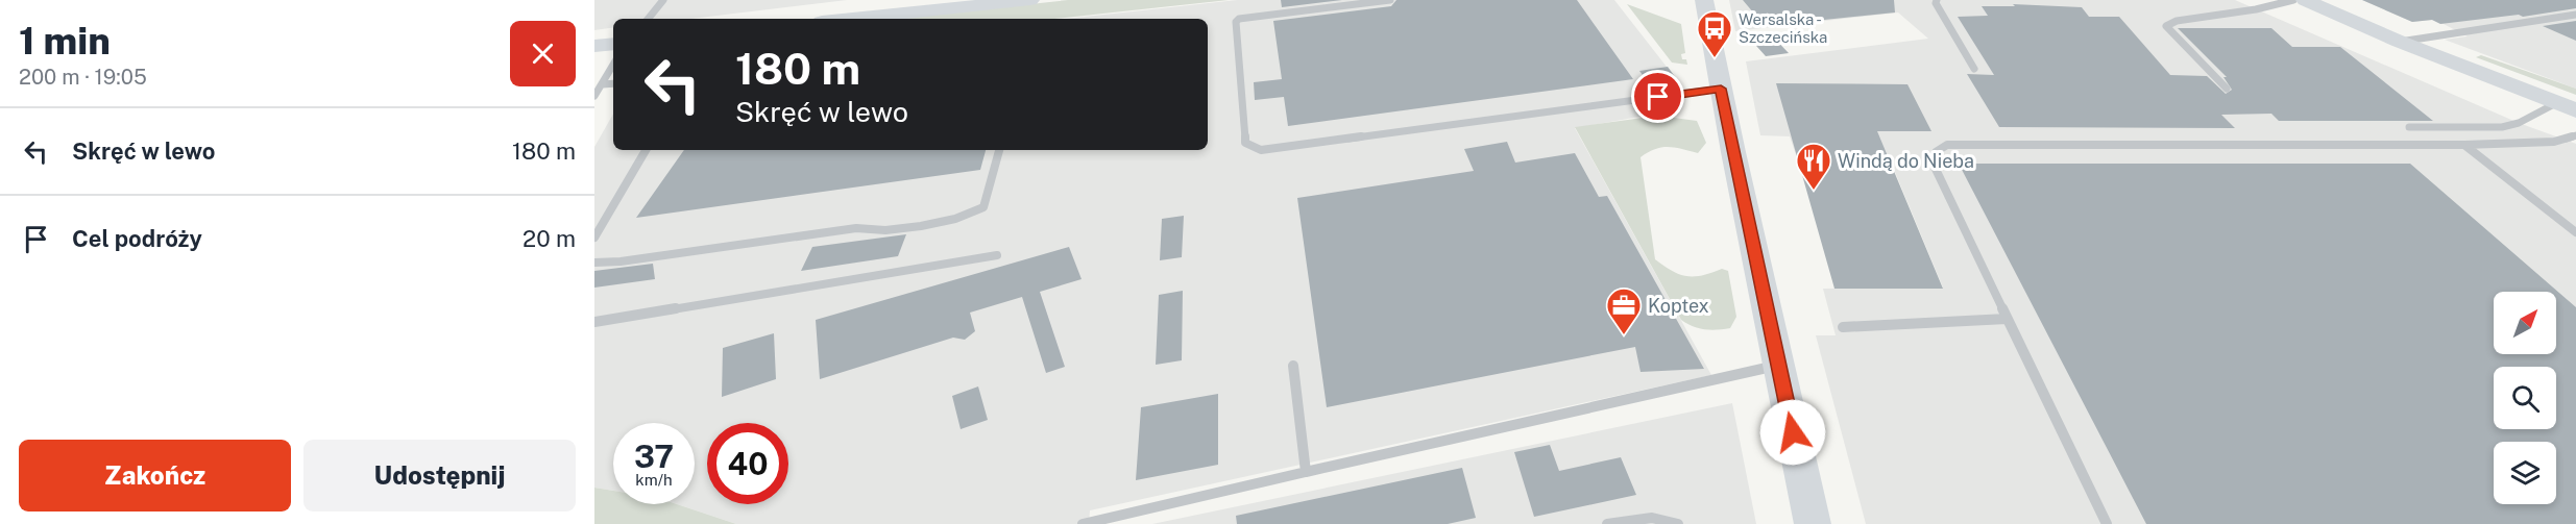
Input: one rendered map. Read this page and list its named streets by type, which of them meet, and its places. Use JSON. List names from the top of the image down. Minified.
{"places":{"bus stop":["Wersalska - Szczecińska"],"restaurant":["Windą do Nieba"],"office":["Koptex"]},"north":"top right","page":{"heading":["1 min","200 m · 19:05"],"turn":["180 m","Skręć w lewo"],"list":[{"name":"Skręć w lewo","value":"180 m"},{"name":"Cel podróży","value":"20 m"}],"speed":"37 km/h","limit":"40","buttons":["Zakończ","Udostępnij"]}}
